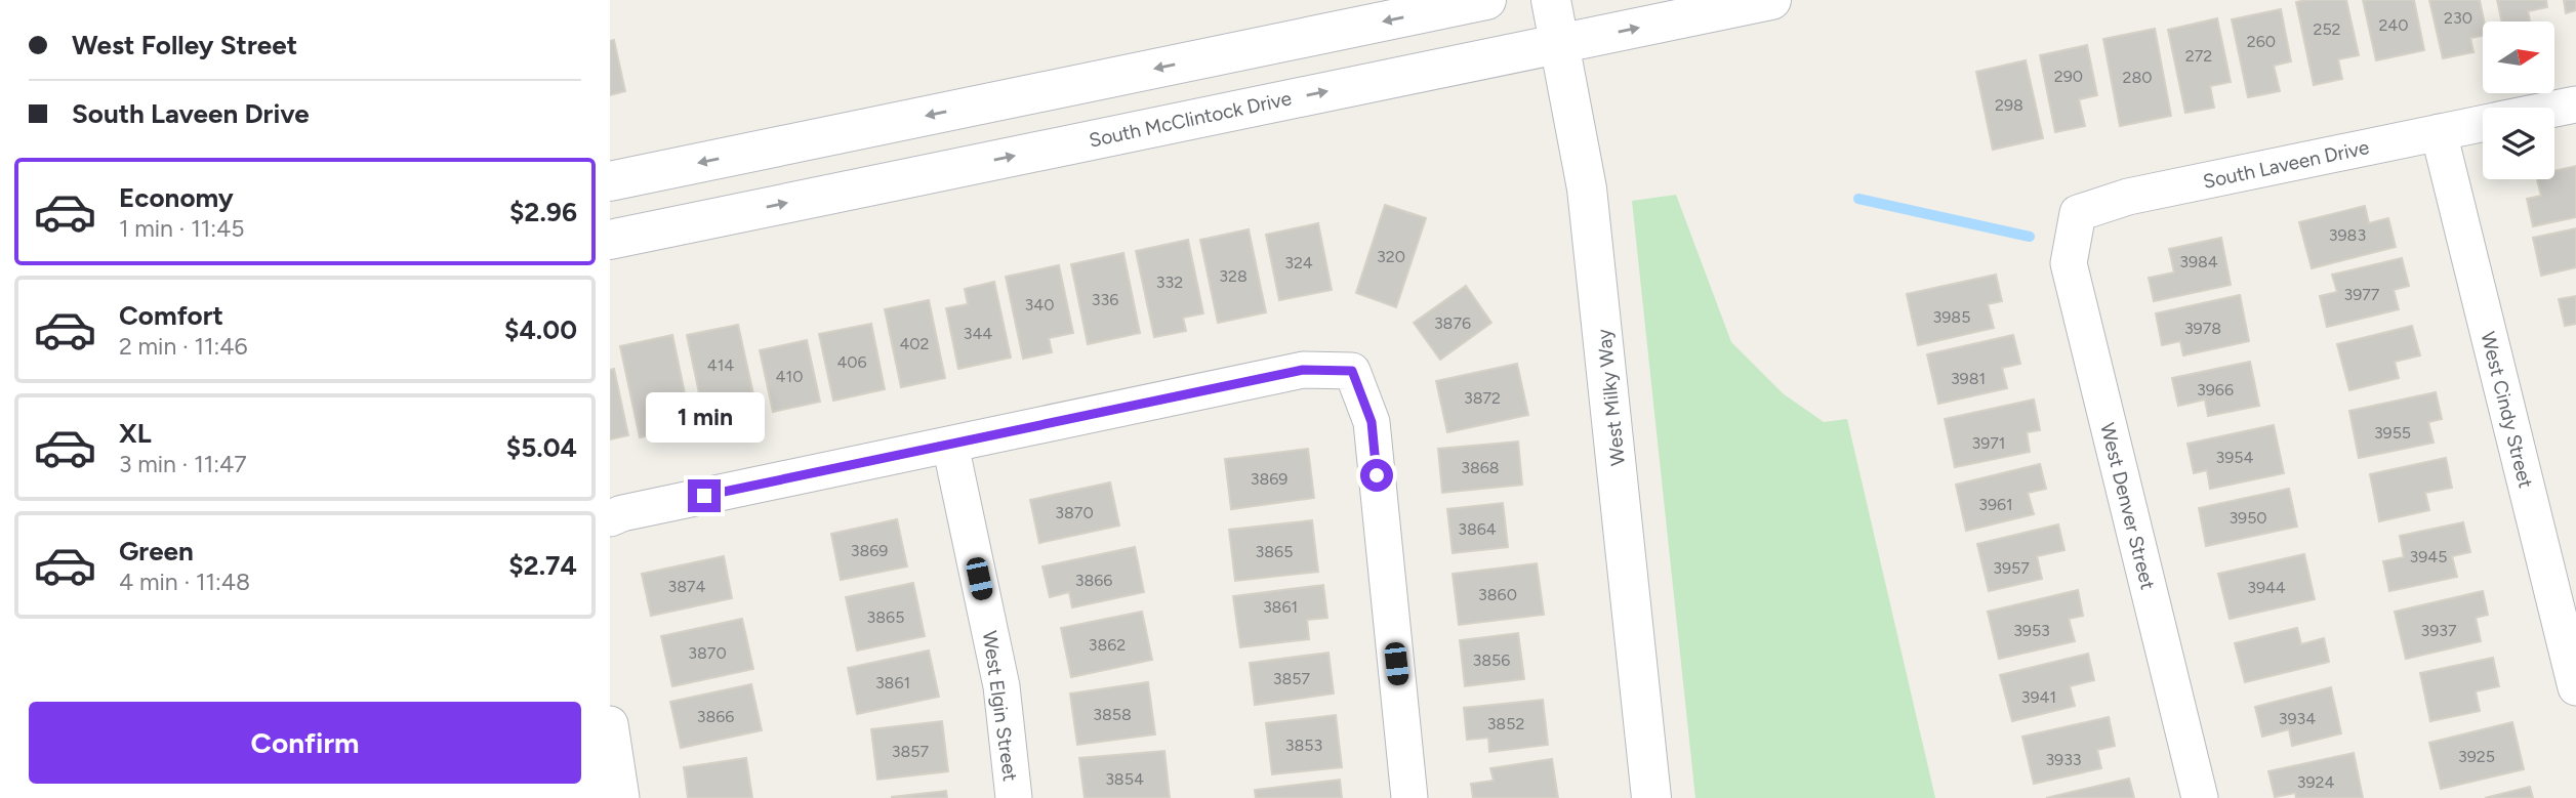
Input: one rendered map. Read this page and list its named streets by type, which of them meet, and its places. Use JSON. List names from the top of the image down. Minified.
{"streets":{"main road":["South McClintock Drive","West Milky Way"],"street":["South Laveen Drive","West Cindy Street","West Denver Street","West Elgin Street"]},"crossings":[["South McClintock Drive","West Milky Way"],["South Laveen Drive","West Cindy Street"],["South Laveen Drive","West Denver Street"]],"house_numbers":["230","240","252","260","272","290","280","298","3983","320","3984","324","328","332","3977","336","340","3985","3876","3978","344","402","406","414","410","3981","3966","3872","3955","3971","3954","3868","3869","3961","3870","3950","3864","3869","3865","3945","3957","3866","3874","3944","3860","3861","3865","3953","3937","3862","3870","3856","3857","3861","3941","3858","3866","3934","3852","3853","3857","3925","3933","3854","3924"],"north":"right","page":{"banner":["West Folley Street","South Laveen Drive"],"list":[{"name":"Economy","note":"1 min · 11:45","value":"$2.96"},{"name":"Comfort","note":"2 min · 11:46","value":"$4.00"},{"name":"XL","note":"3 min · 11:47","value":"$5.04"},{"name":"Green","note":"4 min · 11:48","value":"$2.74"}],"bubble":"1 min","buttons":"Confirm"}}
